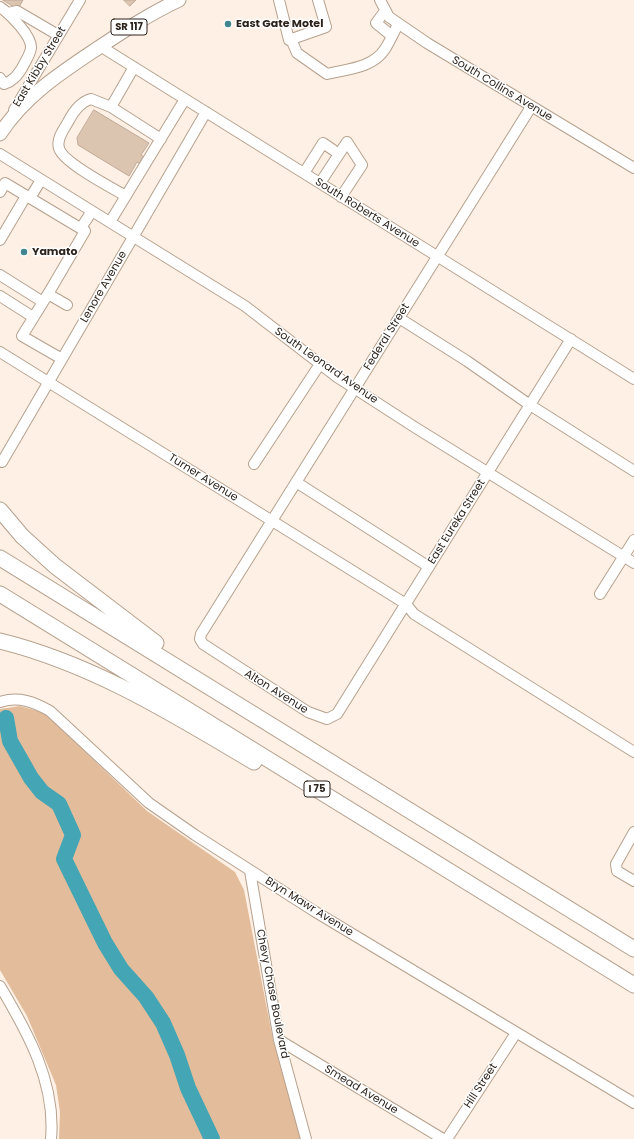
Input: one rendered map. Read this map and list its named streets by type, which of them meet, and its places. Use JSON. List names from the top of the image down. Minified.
{"streets":{"highway":["I 75"],"main road":["SR 117"],"street":["East Kibby Street","South Collins Avenue","South Roberts Avenue","Lenore Avenue","Federal Street","South Leonard Avenue","Turner Avenue","East Eureka Street","Alton Avenue","Bryn Mawr Avenue","Chevy Chase Boulevard","Hill Street","Smead Avenue"]},"crossings":[["SR 117","East Kibby Street"],["SR 117","South Roberts Avenue"],["South Collins Avenue","Federal Street"],["South Roberts Avenue","Lenore Avenue"],["South Roberts Avenue","Federal Street"],["South Roberts Avenue","East Eureka Street"],["Lenore Avenue","South Leonard Avenue"],["Lenore Avenue","Turner Avenue"],["Federal Street","South Leonard Avenue"],["Federal Street","Turner Avenue"],["Federal Street","Alton Avenue"],["South Leonard Avenue","East Eureka Street"],["Turner Avenue","East Eureka Street"],["East Eureka Street","Alton Avenue"],["Bryn Mawr Avenue","Chevy Chase Boulevard"],["Bryn Mawr Avenue","Hill Street"],["Chevy Chase Boulevard","Smead Avenue"]],"places":["East Gate Motel","Yamato"]}
